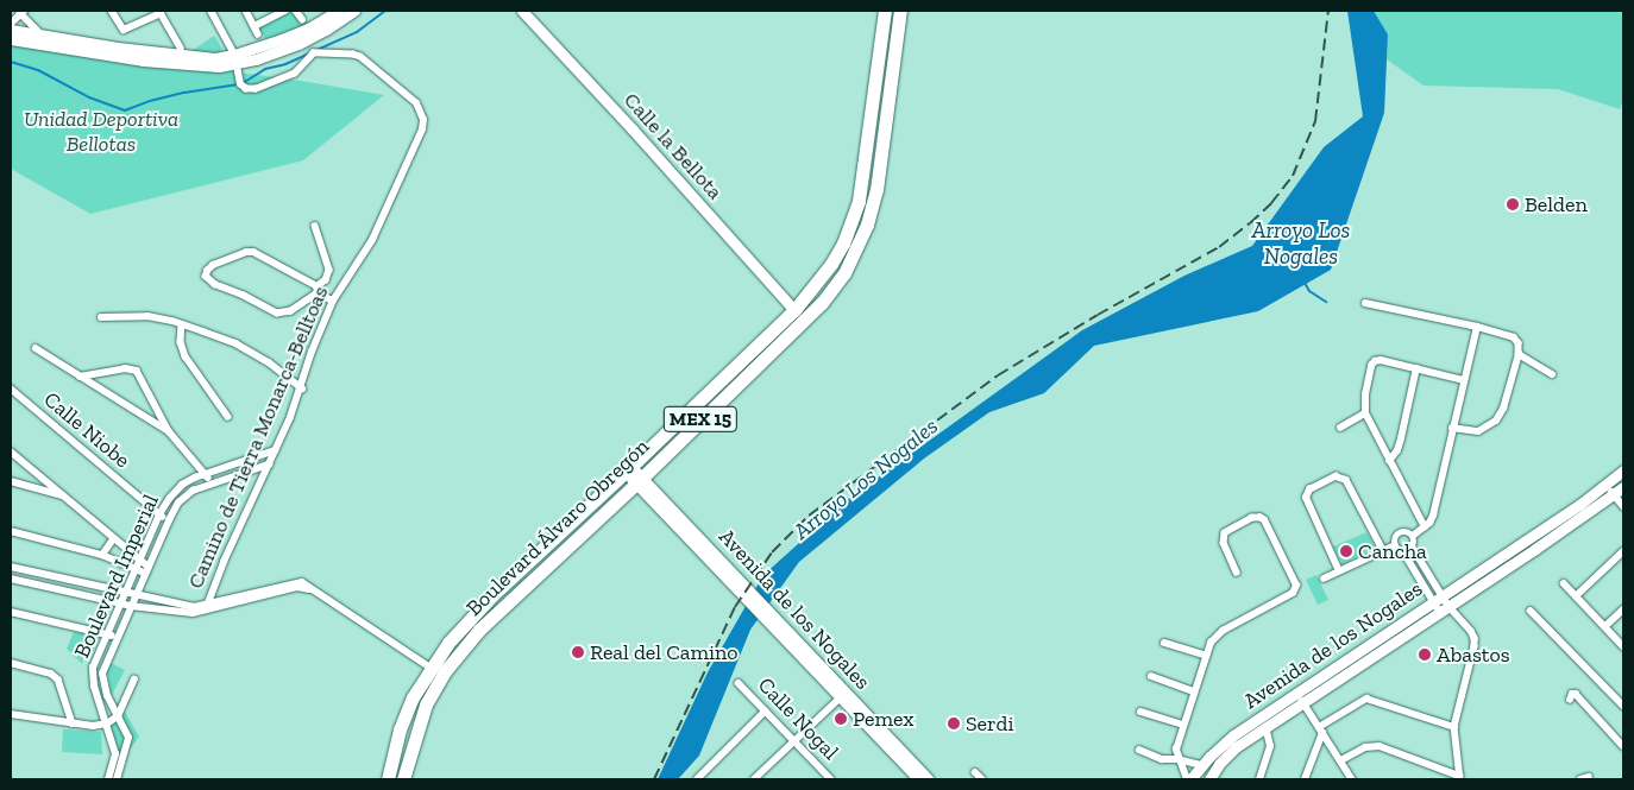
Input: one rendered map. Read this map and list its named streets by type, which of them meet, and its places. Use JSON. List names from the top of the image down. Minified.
{"streets":{"highway":["MEX 15","Boulevard Álvaro Obregón"],"main road":["Calle la Bellota","Avenida de los Nogales"],"street":["Calle Niobe","Camino de Tierra Monarca-Belltoas","Boulevard Imperial","Calle Nogal"]},"crossings":[["Calle la Bellota","Boulevard Álvaro Obregón"],["Calle Niobe","Boulevard Imperial"],["Camino de Tierra Monarca-Belltoas","Boulevard Imperial"],["Boulevard Álvaro Obregón","Avenida de los Nogales"]],"water":["Arroyo Los Nogales"],"parks":["Unidad Deportiva Bellotas"],"places":["Belden","Cancha","Real del Camino","Abastos","Pemex","Serdi"]}
